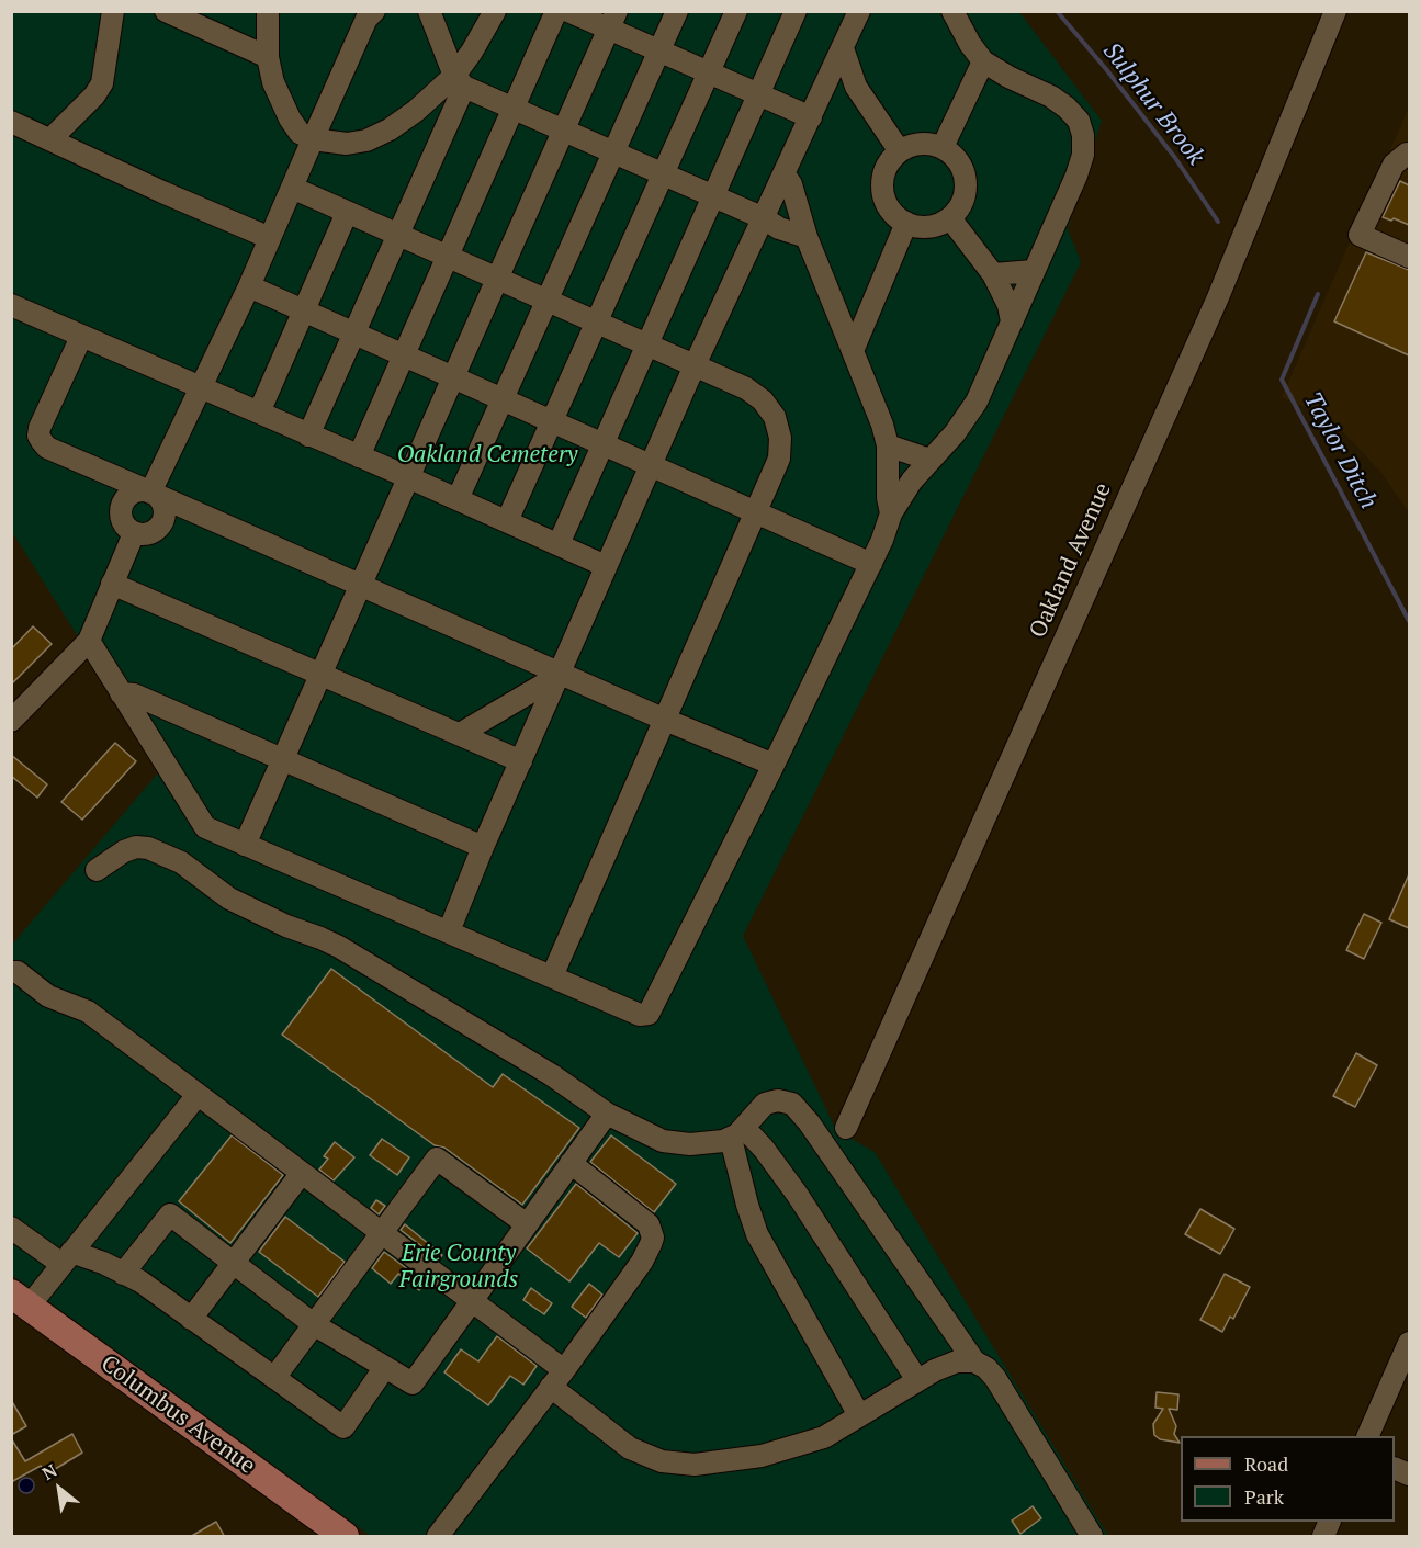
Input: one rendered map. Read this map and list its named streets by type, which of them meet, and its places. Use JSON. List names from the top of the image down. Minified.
{"streets":{"main road":["Columbus Avenue"],"street":["Oakland Avenue"]},"water":["Sulphur Brook","Taylor Ditch"],"parks":["Oakland Cemetery","Erie County Fairgrounds"],"legend":["Road","Park"],"north":"top left"}
